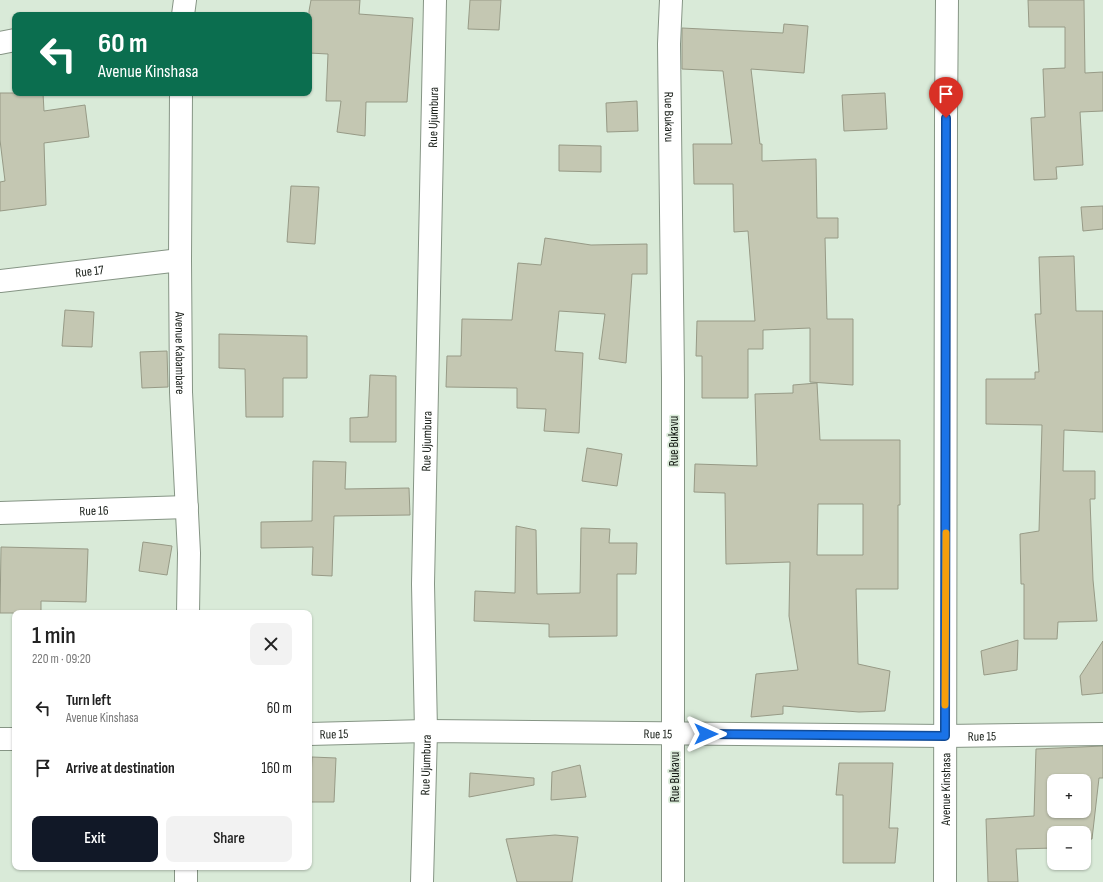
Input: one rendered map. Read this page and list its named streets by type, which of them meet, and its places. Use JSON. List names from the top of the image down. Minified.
{"streets":{"street":["Rue Ujumbura","Rue Bukavu","Rue 17","Avenue Kabambare","Rue 16","Rue 15","Avenue Kinshasa"]},"crossings":[["Rue Ujumbura","Rue 15"],["Rue Bukavu","Rue 15"],["Rue 17","Avenue Kabambare"],["Avenue Kabambare","Rue 16"],["Rue 15","Avenue Kinshasa"]],"page":{"turn":["60 m","Avenue Kinshasa"],"heading":["1 min","220 m · 09:20"],"list":[{"name":"Turn left","note":"Avenue Kinshasa","value":"60 m"},{"name":"Arrive at destination","value":"160 m"}],"map_buttons":["+","−"],"buttons":["Exit","Share"]}}
